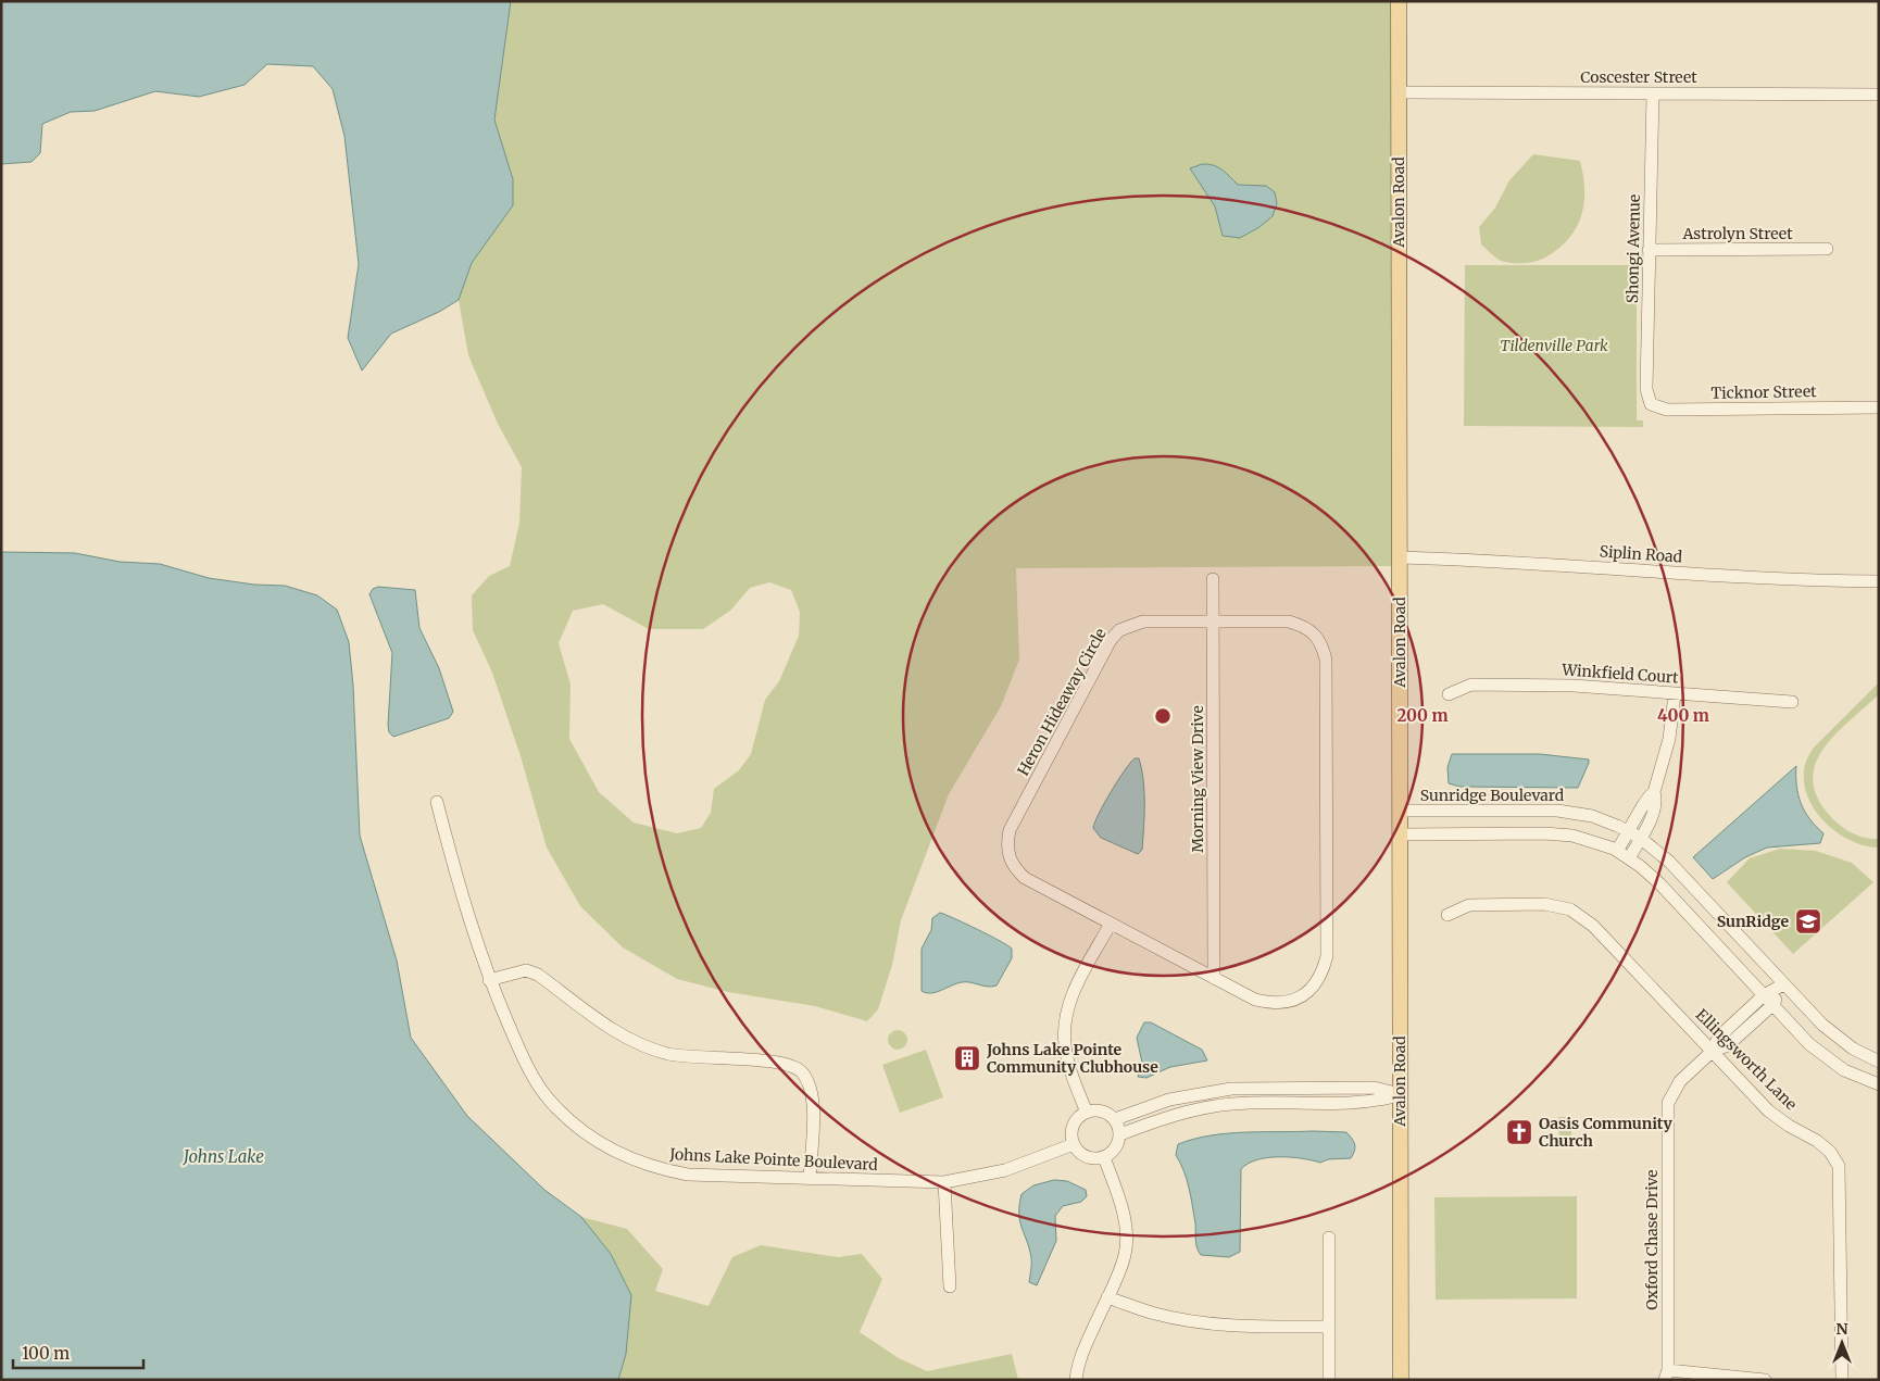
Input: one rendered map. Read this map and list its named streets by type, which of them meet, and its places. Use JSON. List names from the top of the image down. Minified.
{"streets":{"main road":["Avalon Road"],"street":["Coscester Street","Astrolyn Street","Shongi Avenue","Ticknor Street","Siplin Road","Winkfield Court","Heron Hideaway Circle","Morning View Drive","Sunridge Boulevard","Ellingsworth Lane","Johns Lake Pointe Boulevard","Oxford Chase Drive"]},"crossings":[["Coscester Street","Avalon Road"],["Coscester Street","Shongi Avenue"],["Avalon Road","Siplin Road"],["Avalon Road","Sunridge Boulevard"],["Astrolyn Street","Shongi Avenue"],["Shongi Avenue","Ticknor Street"],["Heron Hideaway Circle","Morning View Drive"],["Sunridge Boulevard","Oxford Chase Drive"],["Ellingsworth Lane","Oxford Chase Drive"]],"water":["Johns Lake"],"parks":["Tildenville Park"],"places":{"school or university":["SunRidge"],"building":["Johns Lake Pointe Community Clubhouse"],"church":["Oasis Community Church"]},"scale_bar":"100 m","north":"top","rings":["200 m","400 m"]}
